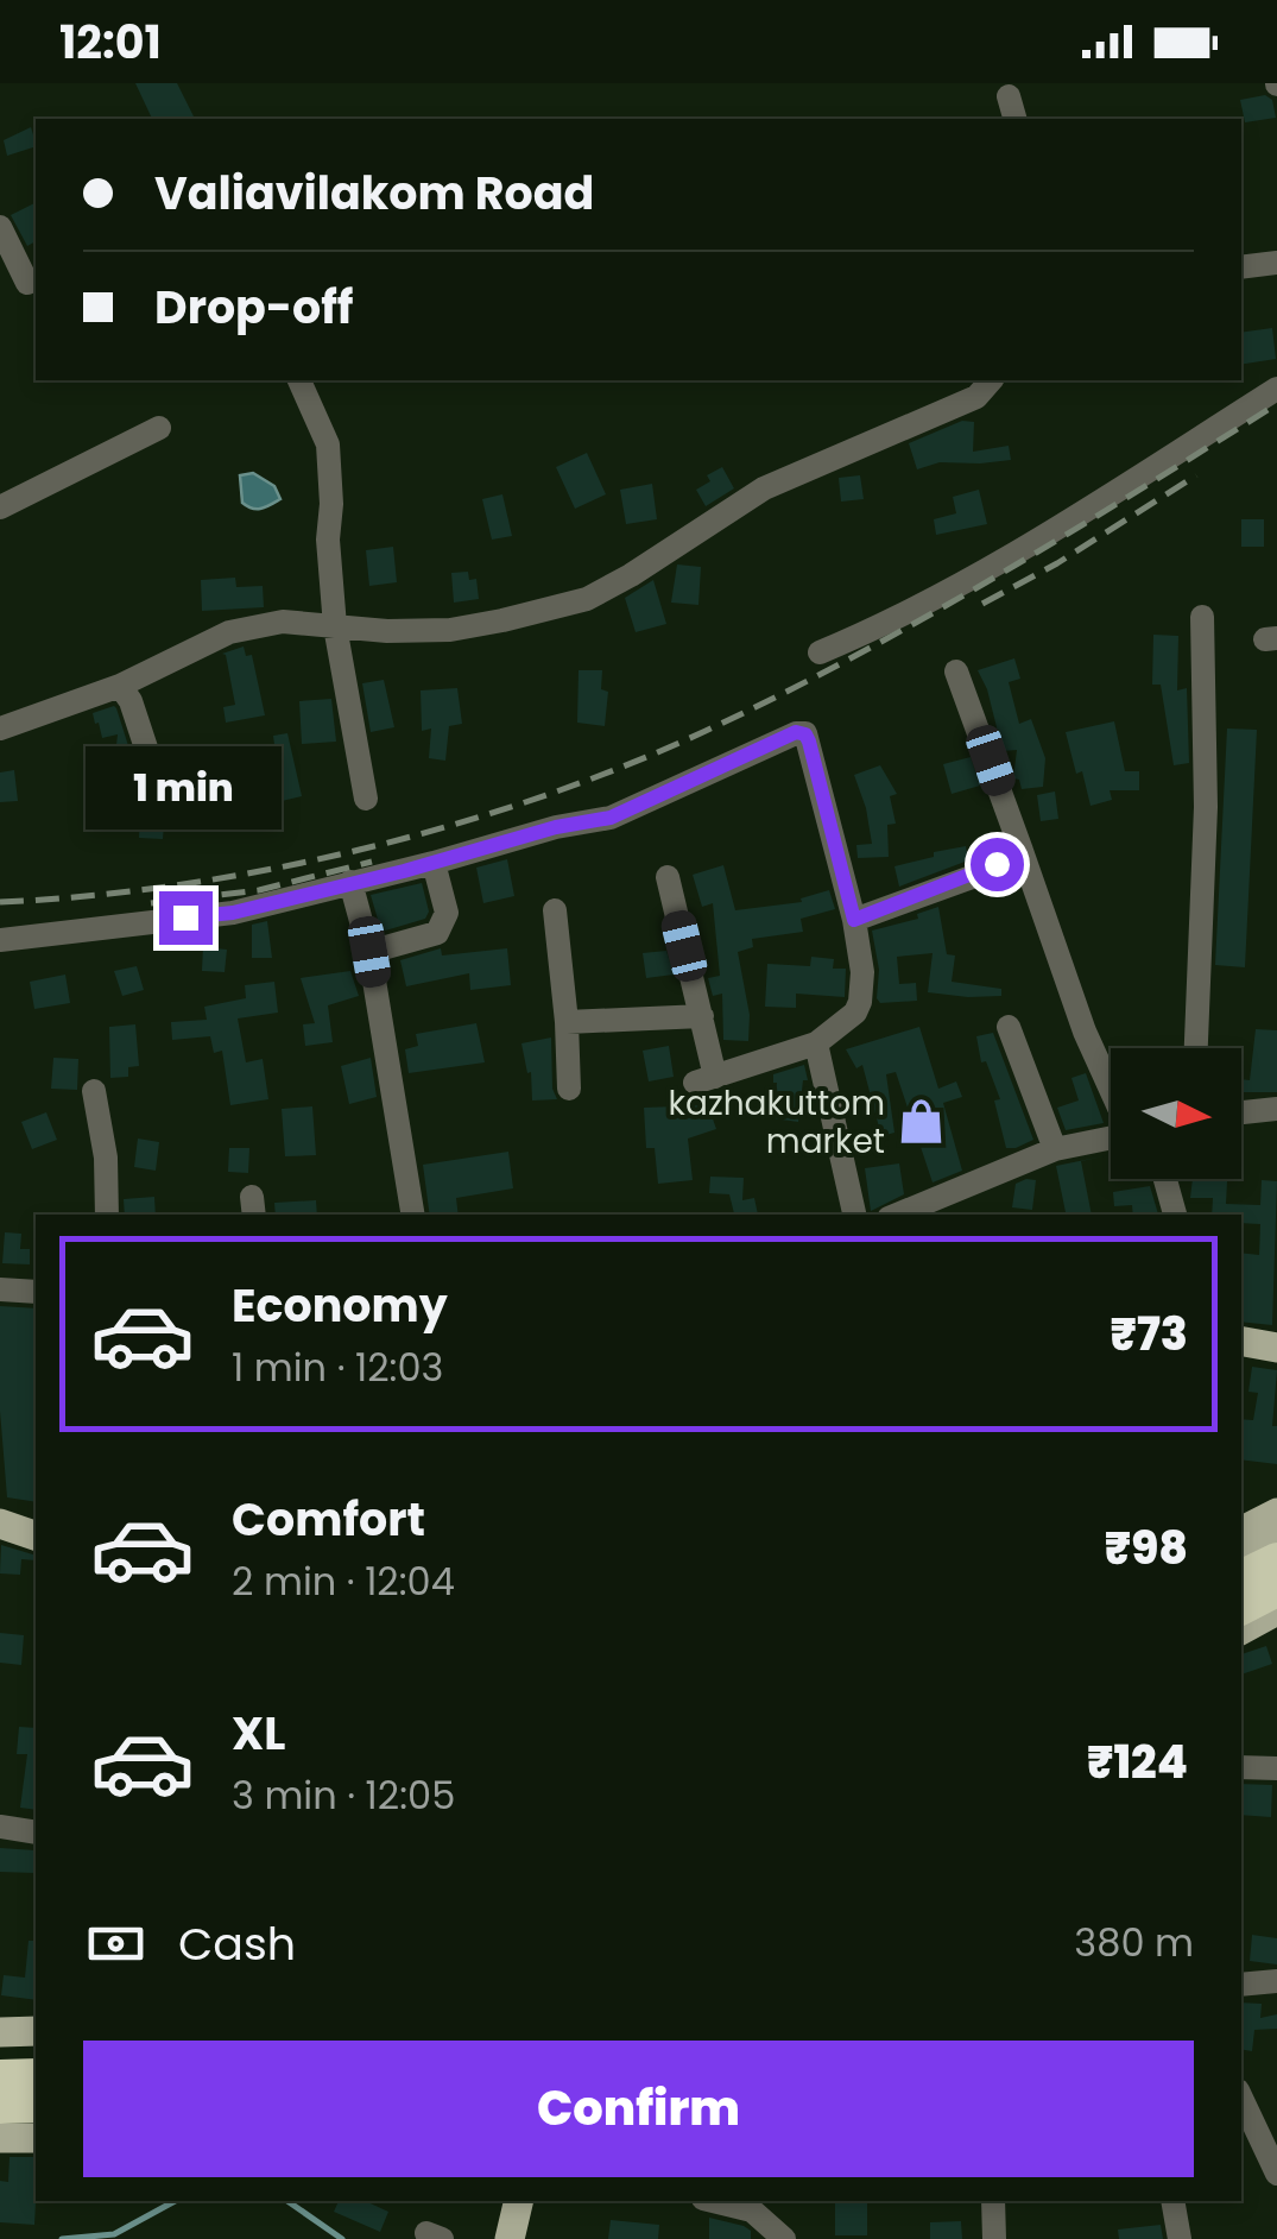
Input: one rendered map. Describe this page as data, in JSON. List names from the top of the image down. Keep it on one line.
{"places":{"shop":["kazhakuttom market"]},"north":"right","page":{"status":"12:01","banner":["Valiavilakom Road","Drop-off"],"bubble":"1 min","list":[{"name":"Economy","note":"1 min · 12:03","value":"₹73"},{"name":"Comfort","note":"2 min · 12:04","value":"₹98"},{"name":"XL","note":"3 min · 12:05","value":"₹124"}],"pay":["Cash","380 m"],"buttons":"Confirm"}}
